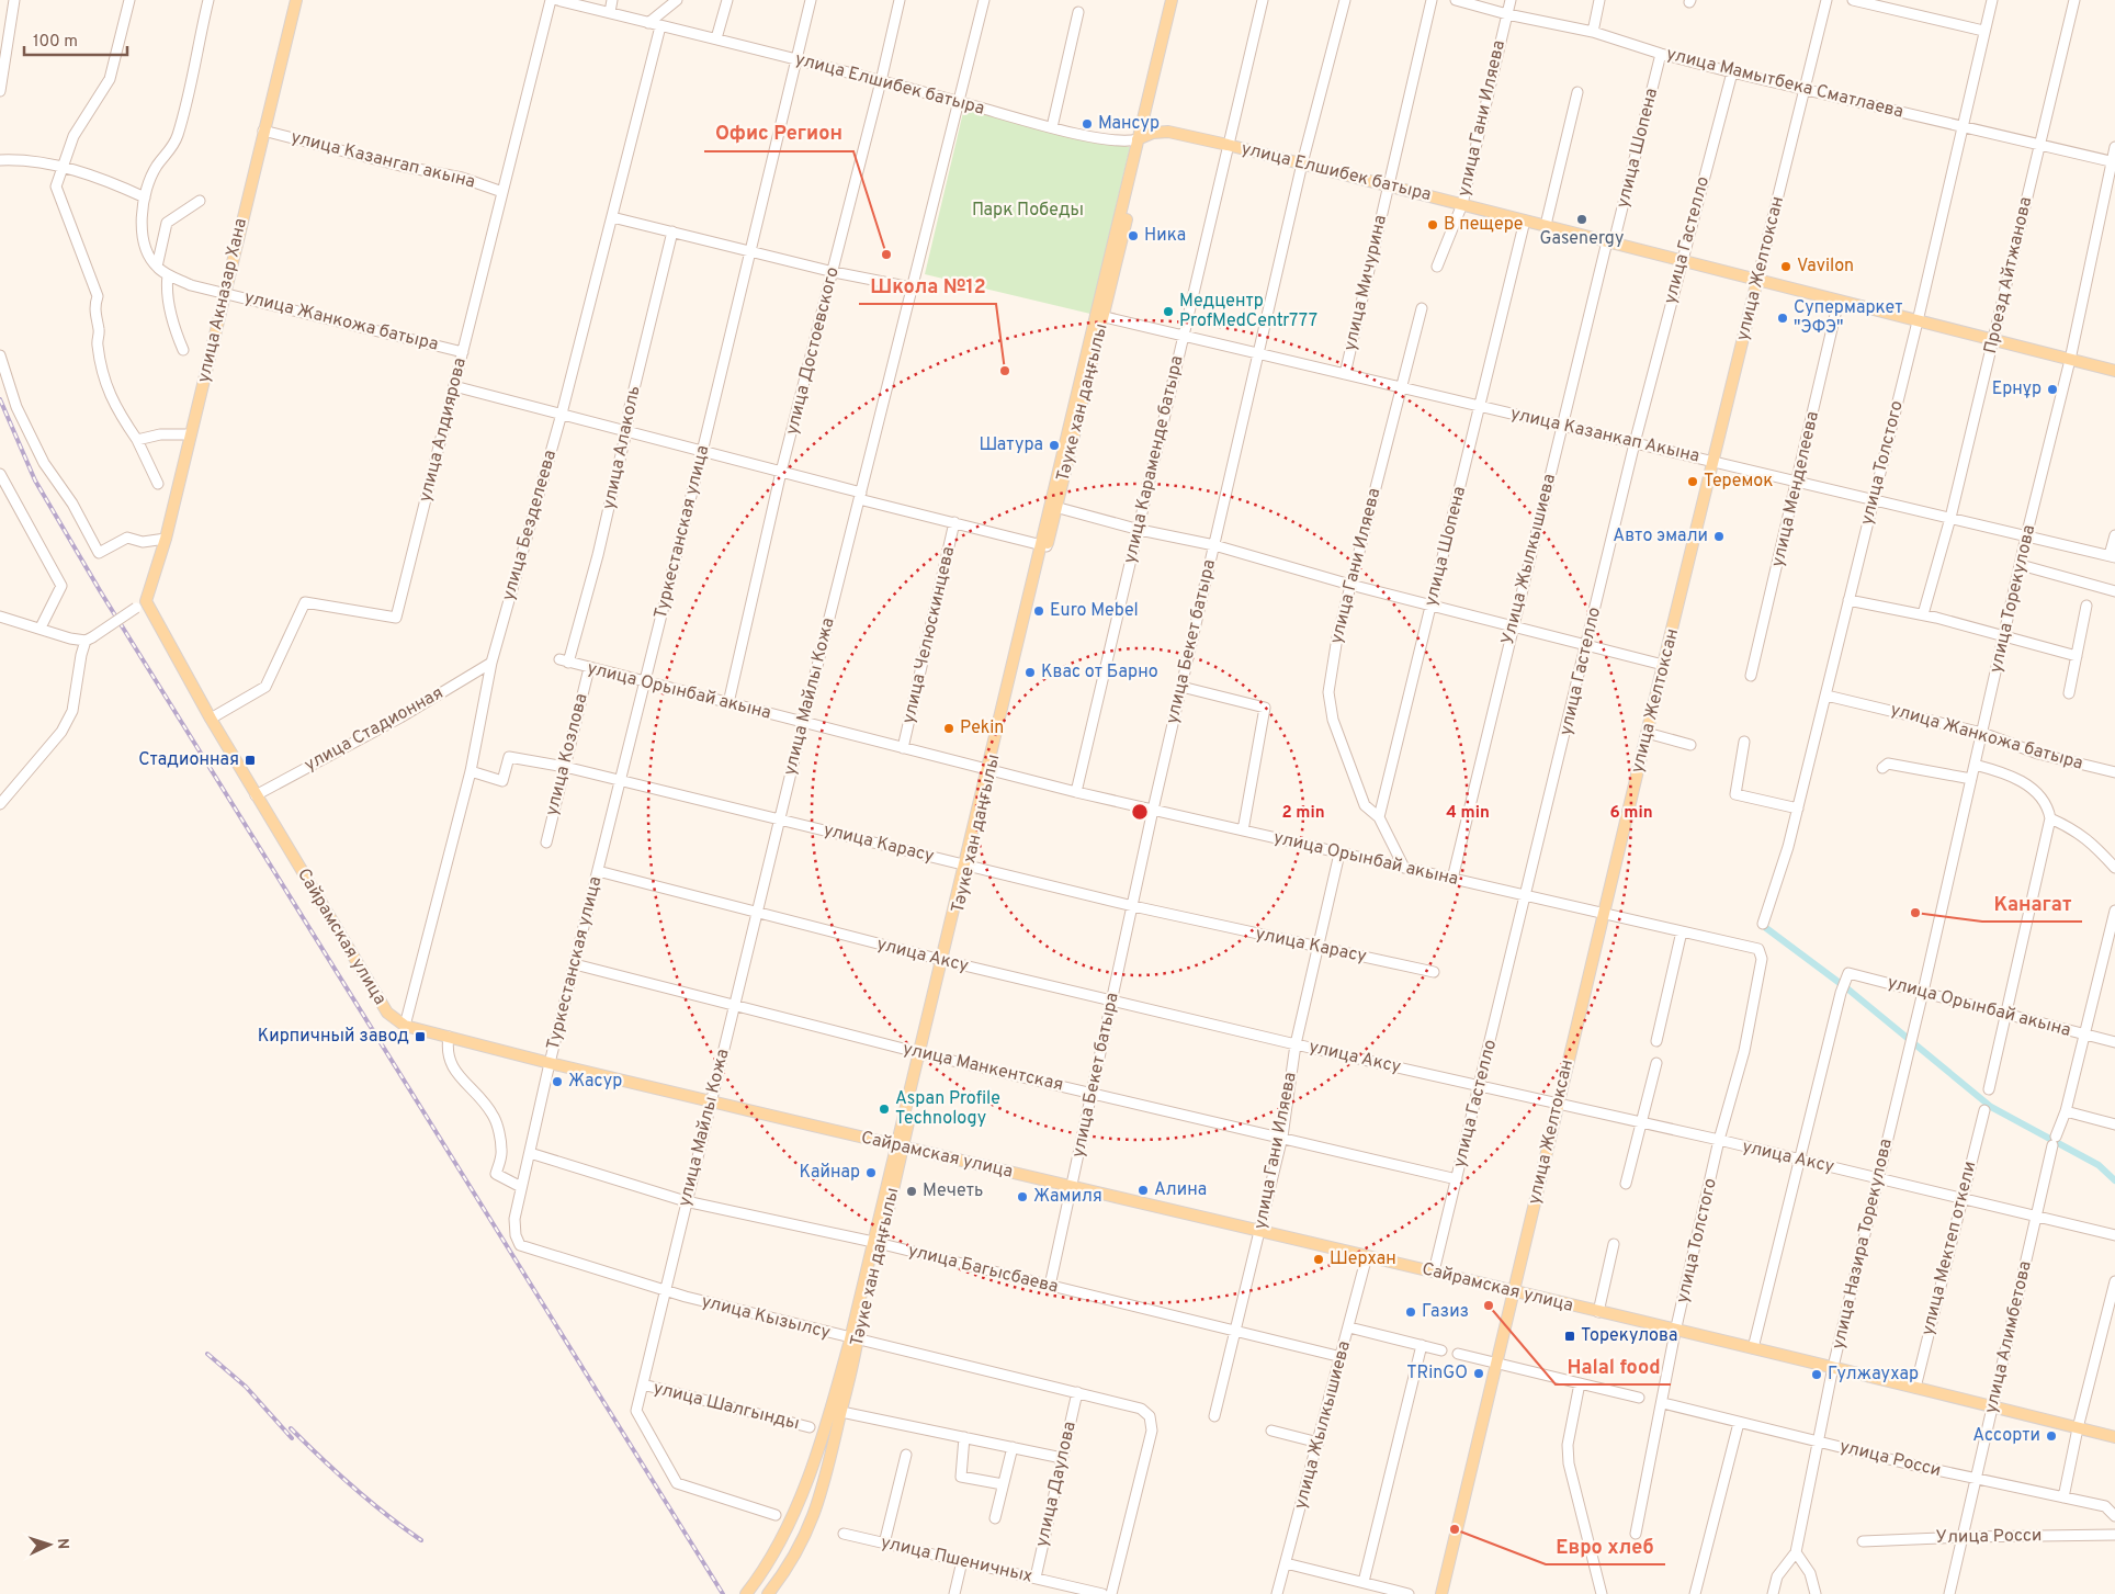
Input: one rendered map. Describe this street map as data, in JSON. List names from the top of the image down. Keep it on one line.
{"streets":{"main road":["улица Елшибек батыра","улица Желтоксан","улица Акназар Хана","Тәуке хан даңғылы","Сайрамская улица"],"street":["улица Мамытбека Сматлаева","улица Гани Иляева","улица Шопена","улица Казангап акына","улица Гастелло","Проезд Айтжанова","улица Мичурина","улица Жанкожа батыра","улица Достоевского","улица Алдиярова","улица Казанкап Акына","улица Алаколь","улица Караменде батыра","улица Толстого","улица Менделеева","улица Безделеева","Туркестанская улица","Улица Жылкышиева","улица Торекулова","улица Челюскинцева","улица Бекет батыра","улица Орынбай акына","улица Майлы Кожа","улица Стадионная","улица Козлова","улица Карасу","улица Аксу","улица Манкентская","улица Назира Торекулова","улица Мектеп откели","улица Багысбаева","улица Кызылсу","улица Алимбетова","улица Шалгынды","улица Жылкышиева","улица Росси","улица Даулова","Улица Росси","улица Пшеничных"]},"crossings":[["улица Мамытбека Сматлаева","улица Гани Иляева"],["улица Мамытбека Сматлаева","улица Шопена"],["улица Мамытбека Сматлаева","улица Гастелло"],["улица Мамытбека Сматлаева","улица Желтоксан"],["улица Мамытбека Сматлаева","Проезд Айтжанова"],["улица Мамытбека Сматлаева","улица Толстого"],["улица Мамытбека Сматлаева","улица Торекулова"],["улица Елшибек батыра","улица Гани Иляева"],["улица Елшибек батыра","улица Шопена"],["улица Елшибек батыра","улица Гастелло"],["улица Елшибек батыра","улица Желтоксан"],["улица Елшибек батыра","Проезд Айтжанова"],["улица Елшибек батыра","улица Мичурина"],["улица Елшибек батыра","улица Достоевского"],["улица Елшибек батыра","Тәуке хан даңғылы"],["улица Елшибек батыра","улица Караменде батыра"],["улица Елшибек батыра","улица Толстого"],["улица Елшибек батыра","улица Менделеева"],["улица Елшибек батыра","улица Безделеева"],["улица Елшибек батыра","Туркестанская улица"],["улица Елшибек батыра","Улица Жылкышиева"],["улица Елшибек батыра","улица Торекулова"],["улица Елшибек батыра","улица Бекет батыра"],["улица Елшибек батыра","улица Майлы Кожа"],["улица Гани Иляева","улица Шопена"],["улица Гани Иляева","улица Казанкап Акына"],["улица Гани Иляева","улица Орынбай акына"],["улица Гани Иляева","улица Карасу"],["улица Гани Иляева","Сайрамская улица"],["улица Гани Иляева","улица Аксу"],["улица Гани Иляева","улица Манкентская"],["улица Гани Иляева","улица Багысбаева"],["улица Шопена","улица Казанкап Акына"],["улица Шопена","Улица Жылкышиева"],["улица Казангап акына","улица Акназар Хана"],["улица Казангап акына","улица Алдиярова"],["улица Гастелло","улица Казанкап Акына"],["улица Гастелло","улица Орынбай акына"],["улица Гастелло","Сайрамская улица"],["улица Гастелло","улица Аксу"],["улица Гастелло","улица Манкентская"],["улица Желтоксан","улица Казанкап Акына"],["улица Желтоксан","улица Орынбай акына"],["улица Желтоксан","Сайрамская улица"],["улица Желтоксан","улица Аксу"],["Проезд Айтжанова","улица Казанкап Акына"],["улица Мичурина","улица Казанкап Акына"],["улица Акназар Хана","улица Жанкожа батыра"],["улица Акназар Хана","Сайрамская улица"],["улица Жанкожа батыра","улица Алдиярова"],["улица Жанкожа батыра","улица Толстого"],["улица Жанкожа батыра","улица Торекулова"],["улица Достоевского","улица Орынбай акына"],["Тәуке хан даңғылы","улица Казанкап Акына"],["Тәуке хан даңғылы","улица Орынбай акына"],["Тәуке хан даңғылы","улица Карасу"],["Тәуке хан даңғылы","Сайрамская улица"],["Тәуке хан даңғылы","улица Аксу"],["Тәуке хан даңғылы","улица Манкентская"],["Тәуке хан даңғылы","улица Багысбаева"],["Тәуке хан даңғылы","улица Кызылсу"],["улица Алдиярова","Сайрамская улица"],["улица Казанкап Акына","улица Караменде батыра"],["улица Казанкап Акына","улица Толстого"],["улица Казанкап Акына","улица Менделеева"],["улица Казанкап Акына","Улица Жылкышиева"],["улица Казанкап Акына","улица Торекулова"],["улица Казанкап Акына","улица Бекет батыра"],["улица Алаколь","улица Орынбай акына"],["улица Караменде батыра","улица Орынбай акына"],["улица Толстого","улица Орынбай акына"],["улица Толстого","Сайрамская улица"],["улица Толстого","улица Аксу"],["улица Толстого","улица Росси"],["улица Безделеева","улица Стадионная"],["улица Безделеева","улица Карасу"],["улица Безделеева","Сайрамская улица"],["Туркестанская улица","улица Орынбай акына"],["Туркестанская улица","улица Карасу"],["Туркестанская улица","Сайрамская улица"],["Туркестанская улица","улица Аксу"],["Туркестанская улица","улица Манкентская"],["Туркестанская улица","улица Багысбаева"],["Туркестанская улица","улица Кызылсу"],["Улица Жылкышиева","улица Орынбай акына"],["улица Торекулова","улица Орынбай акына"],["улица Торекулова","улица Назира Торекулова"],["улица Челюскинцева","улица Орынбай акына"],["улица Бекет батыра","улица Орынбай акына"],["улица Бекет батыра","улица Карасу"],["улица Бекет батыра","Сайрамская улица"],["улица Бекет батыра","улица Аксу"],["улица Бекет батыра","улица Манкентская"],["улица Бекет батыра","улица Багысбаева"],["улица Орынбай акына","улица Майлы Кожа"],["улица Орынбай акына","улица Козлова"],["улица Орынбай акына","улица Аксу"],["улица Орынбай акына","улица Алимбетова"],["улица Майлы Кожа","улица Карасу"],["улица Майлы Кожа","Сайрамская улица"],["улица Майлы Кожа","улица Аксу"],["улица Майлы Кожа","улица Манкентская"],["улица Майлы Кожа","улица Багысбаева"],["улица Майлы Кожа","улица Кызылсу"],["улица Майлы Кожа","улица Шалгынды"],["улица Стадионная","Сайрамская улица"],["улица Козлова","улица Карасу"],["Сайрамская улица","улица Назира Торекулова"],["Сайрамская улица","улица Мектеп откели"],["Сайрамская улица","улица Алимбетова"],["Сайрамская улица","улица Жылкышиева"],["улица Аксу","улица Назира Торекулова"],["улица Аксу","улица Мектеп откели"],["улица Аксу","улица Алимбетова"],["улица Назира Торекулова","улица Росси"],["улица Багысбаева","улица Жылкышиева"],["улица Кызылсу","улица Даулова"],["улица Алимбетова","улица Росси"],["улица Алимбетова","Улица Росси"],["улица Даулова","улица Пшеничных"]],"parks":["Парк Победы"],"places":{"other":["Мансур","Gasenergy","В пещере","Ника","Офис Регион","Vavilon","Медцентр ProfMedCentr777","Супермаркет \"ЭФЭ\"","Школа №12","Ернұр","Шатура","Теремок","Авто эмали","Euro Mebel","Квас от Барно","Pekin","Канагат","Жасур","Aspan Profile Technology","Кайнар","Алина","Мечеть","Жамиля","Шерхан","Halal food","Газиз","TRinGO","Гулжаухар","Ассорти","Евро хлеб"],"transit":["Стадионная","Кирпичный завод","Торекулова"]},"scale_bar":"100 m","north":"right","rings":["2 min","4 min","6 min"]}
